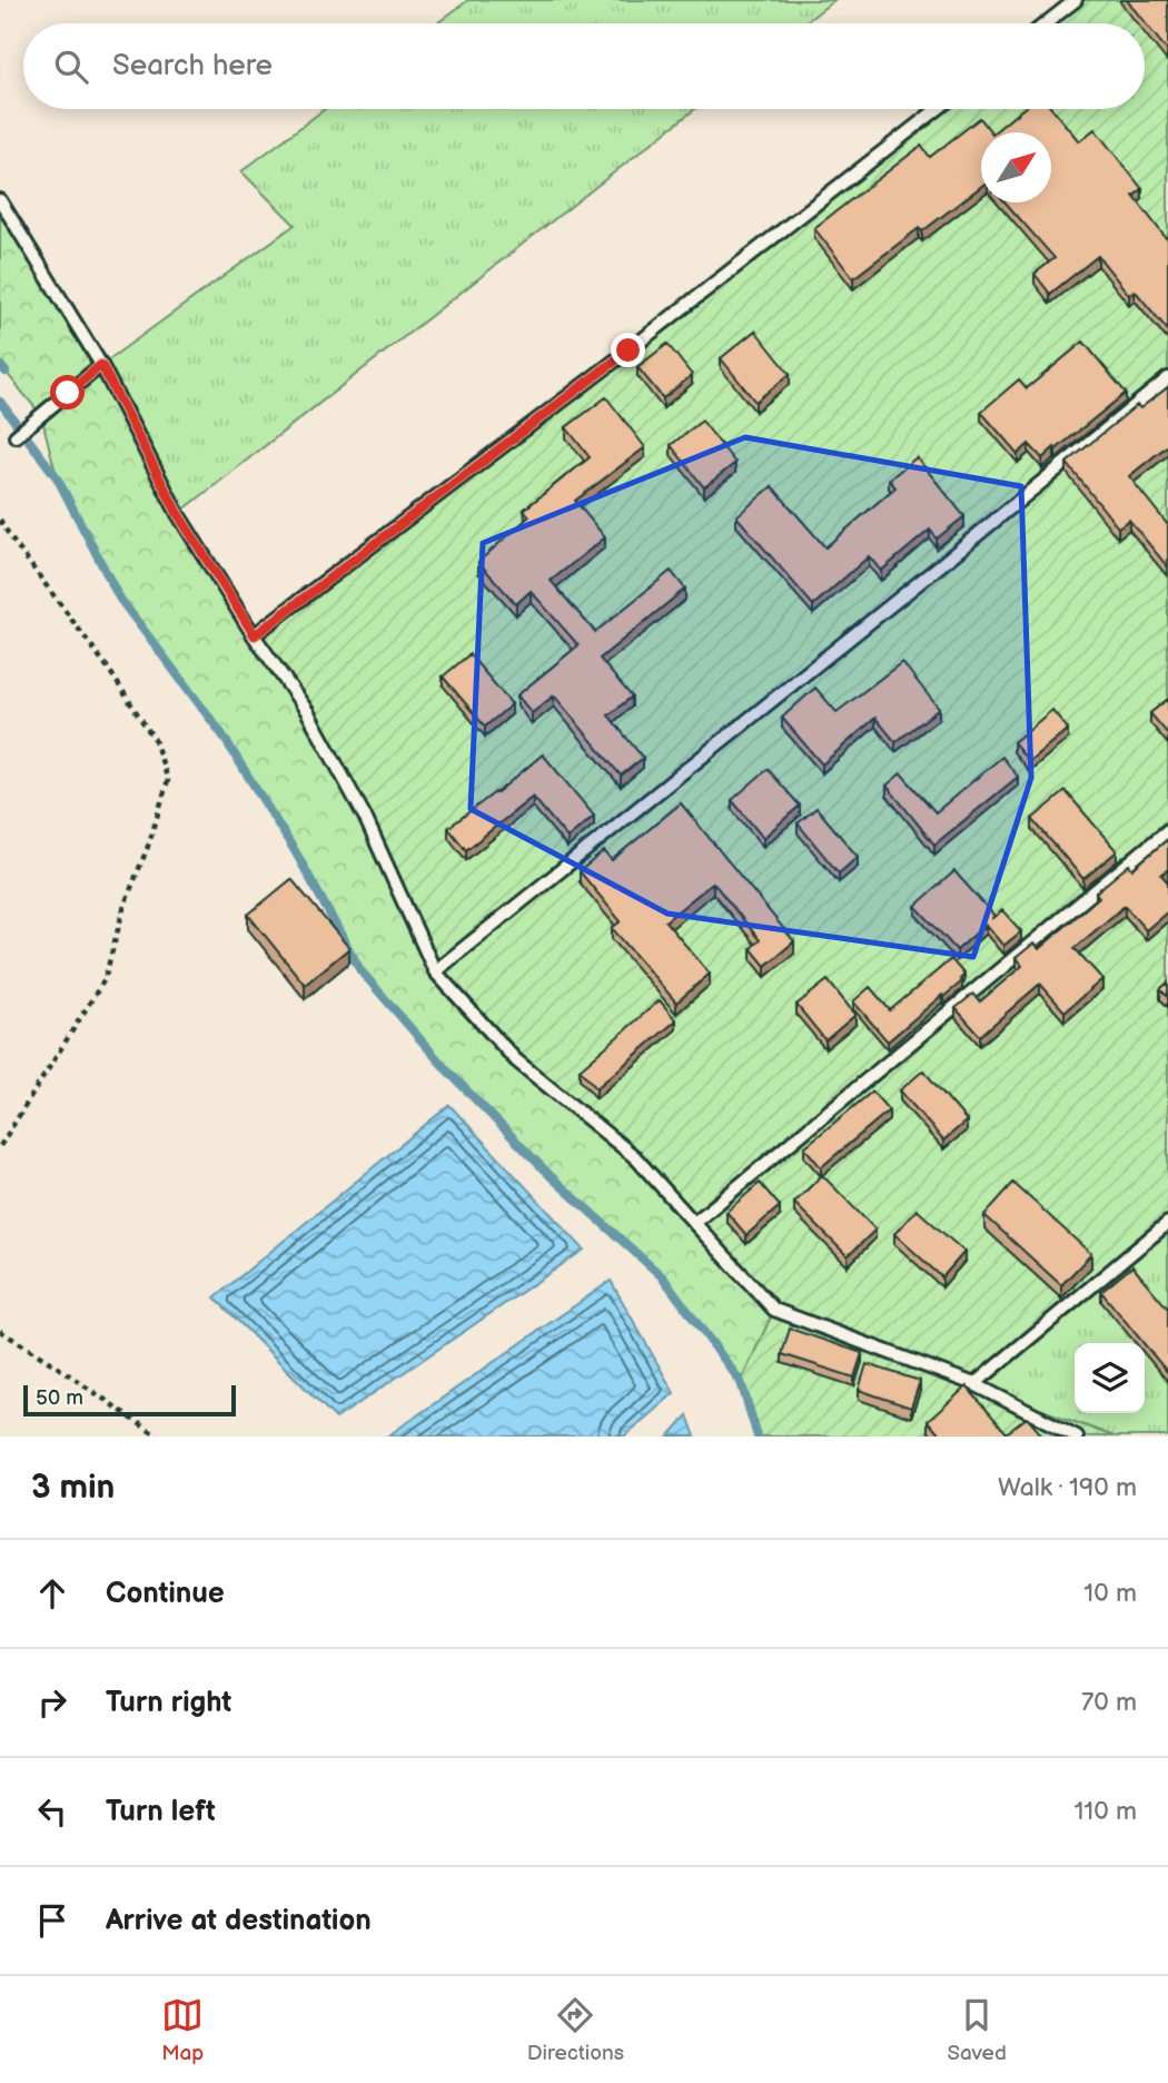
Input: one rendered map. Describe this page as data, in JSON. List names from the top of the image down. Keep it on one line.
{"scale_bar":"50 m","north":"top right","page":{"search":"Search here","scale":"50 m","heading":["3 min","Walk · 190 m"],"list":[["Continue","10 m"],["Turn right","70 m"],["Turn left","110 m"],"Arrive at destination"],"nav":["Map","Directions","Saved"]}}
